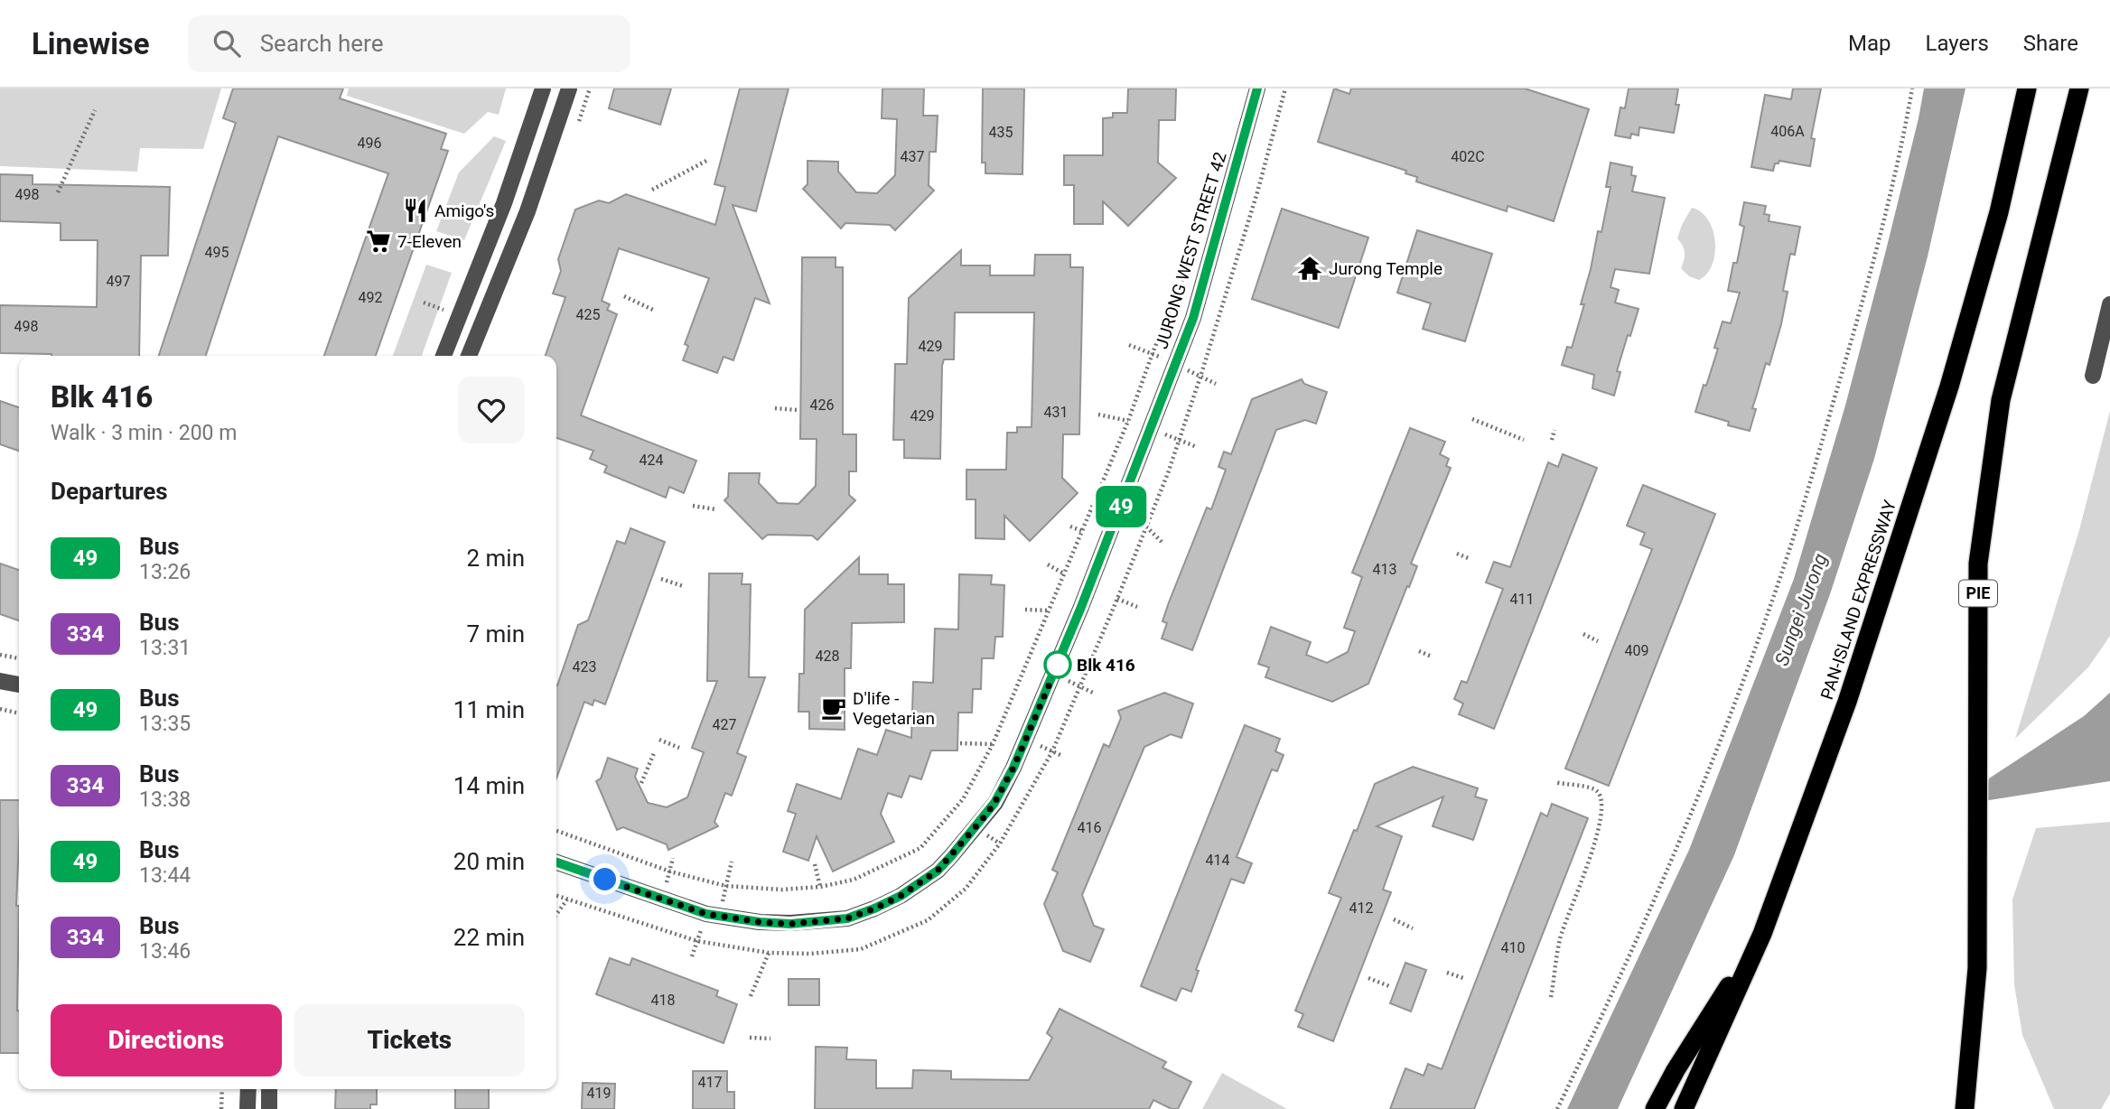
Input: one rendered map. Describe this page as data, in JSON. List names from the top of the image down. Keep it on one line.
{"streets":{"highway":["PIE","PAN-ISLAND EXPRESSWAY"],"street":["JURONG WEST STREET 42"]},"water":["Sungei Jurong"],"places":{"restaurant":["Amigo's"],"supermarket":["7-Eleven"],"temple":["Jurong Temple"],"other":["Blk 416"],"cafe":["D'life - Vegetarian"]},"lines":["bus line 49"],"house_numbers":["406A","435","496","437","402C","498","495","497","492","425","498","429","426","431","429","424","413","411","409","428","423","427","416","414","412","410","418","417","419"],"page":{"header":"Linewise","search":"Search here","nav":["Map","Layers","Share"],"on_map":"49","heading":[["Blk 416","Walk · 3 min · 200 m"],"Departures"],"list":[{"mark":"49","name":"Bus","note":"13:26","value":"2 min"},{"mark":"334","name":"Bus","note":"13:31","value":"7 min"},{"mark":"49","name":"Bus","note":"13:35","value":"11 min"},{"mark":"334","name":"Bus","note":"13:38","value":"14 min"},{"mark":"49","name":"Bus","note":"13:44","value":"20 min"},{"mark":"334","name":"Bus","note":"13:46","value":"22 min"}],"buttons":["Directions","Tickets"]}}
